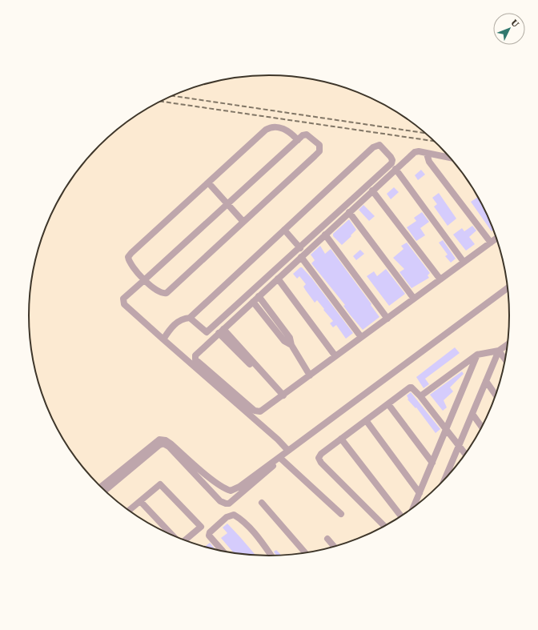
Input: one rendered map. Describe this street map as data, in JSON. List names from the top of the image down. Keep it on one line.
{"north":"top right"}
